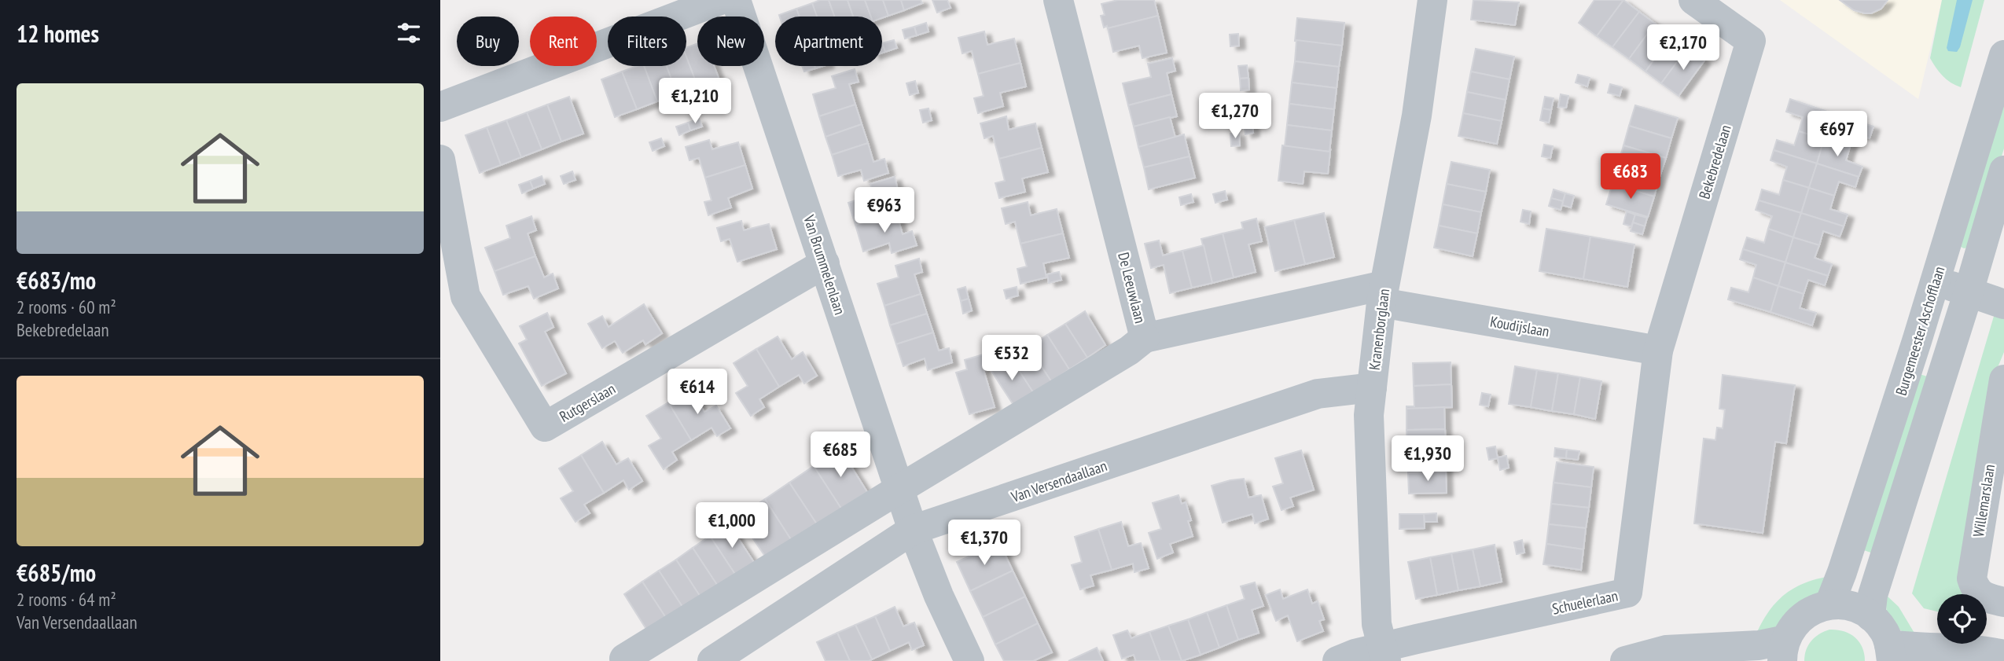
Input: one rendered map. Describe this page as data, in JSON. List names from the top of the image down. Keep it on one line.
{"streets":{"street":["Bekebredelaan","Van Brummelenlaan","De Leeuwlaan","Koudijslaan","Kranenborglaan","Burgemeester Aschofflaan","Rutgerslaan","Van Versendaallaan","Willemarslaan","Schuelerlaan"]},"crossings":[["Bekebredelaan","Koudijslaan"],["Bekebredelaan","Schuelerlaan"],["Van Brummelenlaan","Rutgerslaan"],["Van Brummelenlaan","Van Versendaallaan"],["De Leeuwlaan","Koudijslaan"],["De Leeuwlaan","Kranenborglaan"],["Koudijslaan","Kranenborglaan"],["Koudijslaan","Schuelerlaan"],["Kranenborglaan","Van Versendaallaan"],["Kranenborglaan","Schuelerlaan"]],"page":{"heading":"12 homes","chip":["Buy","Rent","Filters","New","Apartment"],"price":["€2,170","€1,210","€1,270","€697","€683","€963","€532","€614","€685","€1,930","€1,000","€1,370"],"list":[{"name":"€683/mo","note":"2 rooms · 60 m² · Bekebredelaan"},{"name":"€685/mo","note":"2 rooms · 64 m² · Van Versendaallaan"}]}}
